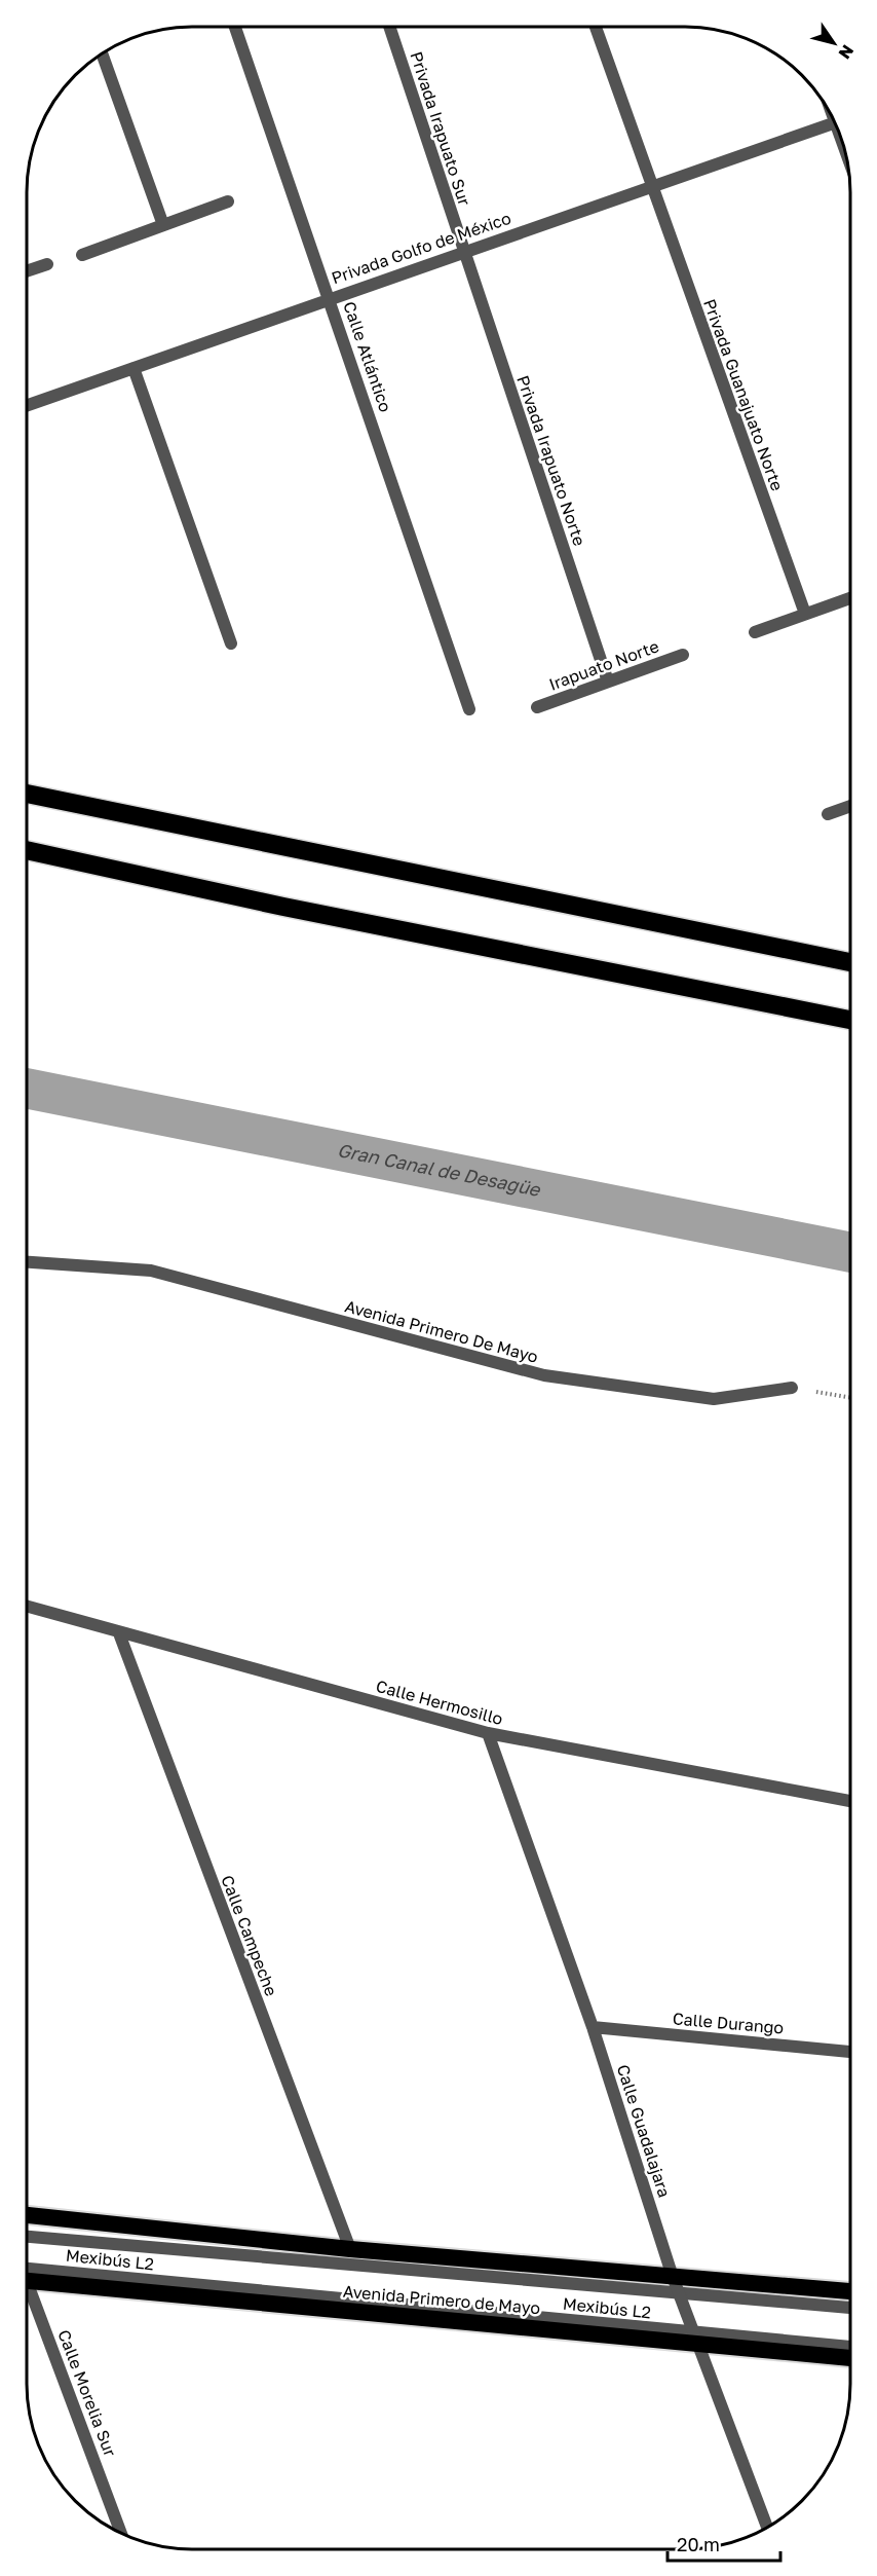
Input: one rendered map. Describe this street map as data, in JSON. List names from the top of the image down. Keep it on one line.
{"streets":{"highway":["Avenida Primero de Mayo"],"street":["Privada Irapuato Sur","Privada Golfo de México","Calle Atlántico","Privada Guanajuato Norte","Privada Irapuato Norte","Irapuato Norte","Avenida Primero De Mayo","Calle Hermosillo","Calle Campeche","Calle Durango","Calle Guadalajara","Mexibús L2","Calle Morelia Sur"]},"crossings":[["Privada Irapuato Sur","Privada Golfo de México"],["Privada Irapuato Sur","Privada Irapuato Norte"],["Privada Golfo de México","Calle Atlántico"],["Privada Golfo de México","Privada Guanajuato Norte"],["Privada Golfo de México","Privada Irapuato Norte"],["Privada Irapuato Norte","Irapuato Norte"],["Calle Hermosillo","Calle Campeche"],["Calle Hermosillo","Calle Guadalajara"],["Calle Durango","Calle Guadalajara"],["Calle Guadalajara","Mexibús L2"],["Calle Guadalajara","Avenida Primero de Mayo"]],"water":["Gran Canal de Desagüe"],"scale_bar":"20 m","north":"bottom right"}
